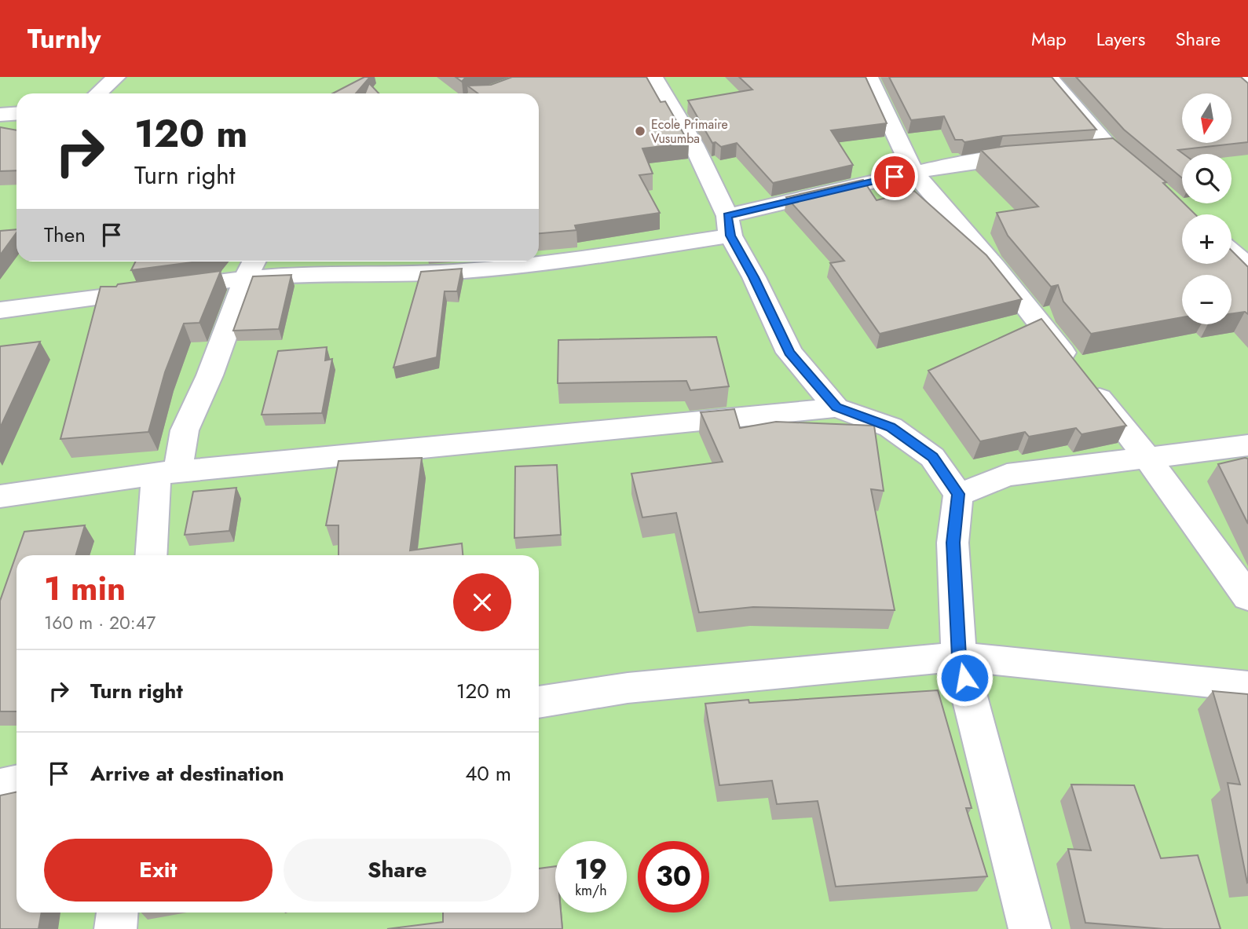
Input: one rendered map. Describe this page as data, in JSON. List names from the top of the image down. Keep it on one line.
{"places":["Ecole Primaire Vusumba"],"north":"bottom","page":{"header":"Turnly","nav":["Map","Layers","Share"],"map_buttons":["+","−"],"turn":["120 m","Turn right"],"then":"Then","heading":["1 min","160 m · 20:47"],"list":[{"name":"Turn right","value":"120 m"},{"name":"Arrive at destination","value":"40 m"}],"buttons":["Exit","Share"],"speed":"19 km/h","limit":"30"}}
